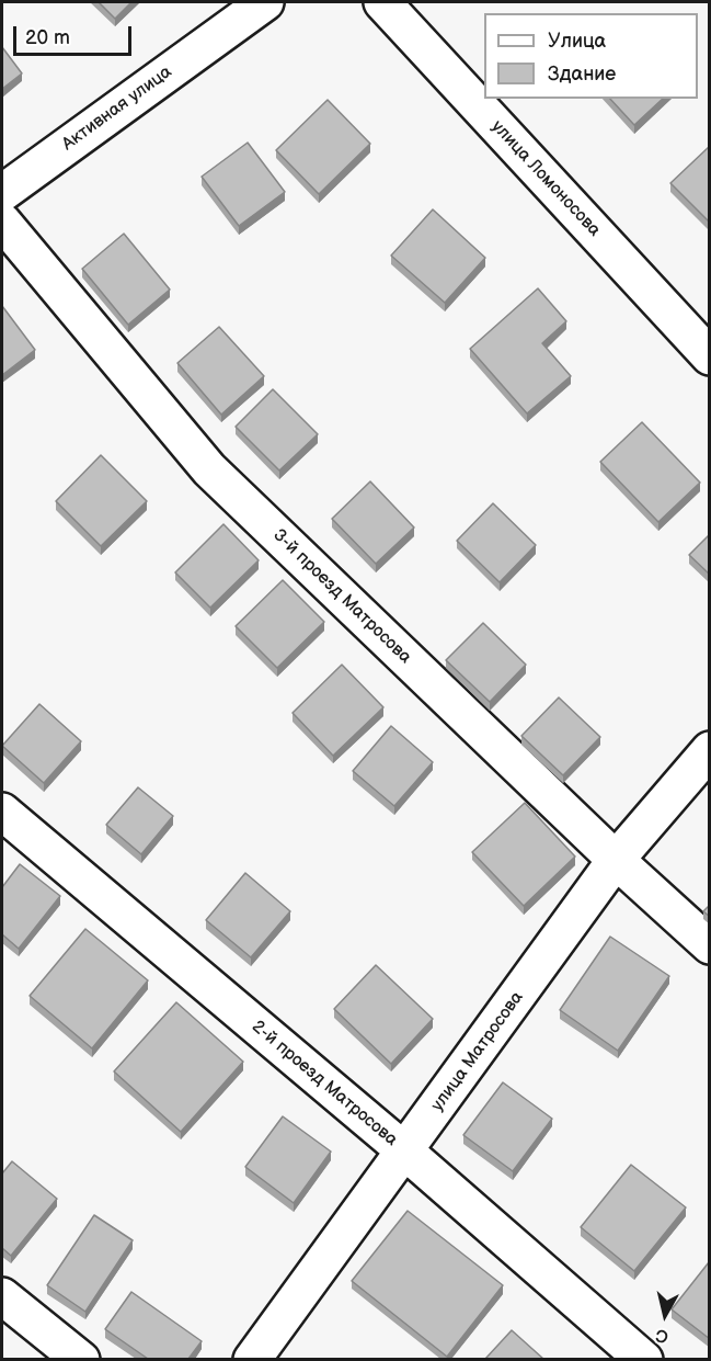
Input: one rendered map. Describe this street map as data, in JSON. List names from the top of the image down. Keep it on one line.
{"streets":{"street":["Активная улица","улица Ломоносова","3-й проезд Матросова","улица Матросова","2-й проезд Матросова"]},"crossings":[["3-й проезд Матросова","улица Матросова"],["улица Матросова","2-й проезд Матросова"]],"legend":["Улица","Здание"],"scale_bar":"20 m","north":"bottom"}
